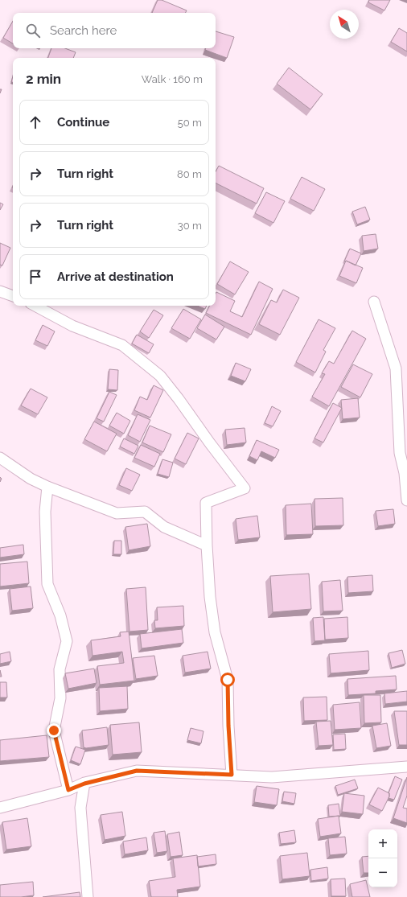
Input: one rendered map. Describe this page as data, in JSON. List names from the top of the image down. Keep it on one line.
{"north":"top left","page":{"search":"Search here","heading":["2 min","Walk · 160 m"],"list":[["Continue","50 m"],["Turn right","80 m"],["Turn right","30 m"],"Arrive at destination"],"map_buttons":["+","−"]}}
